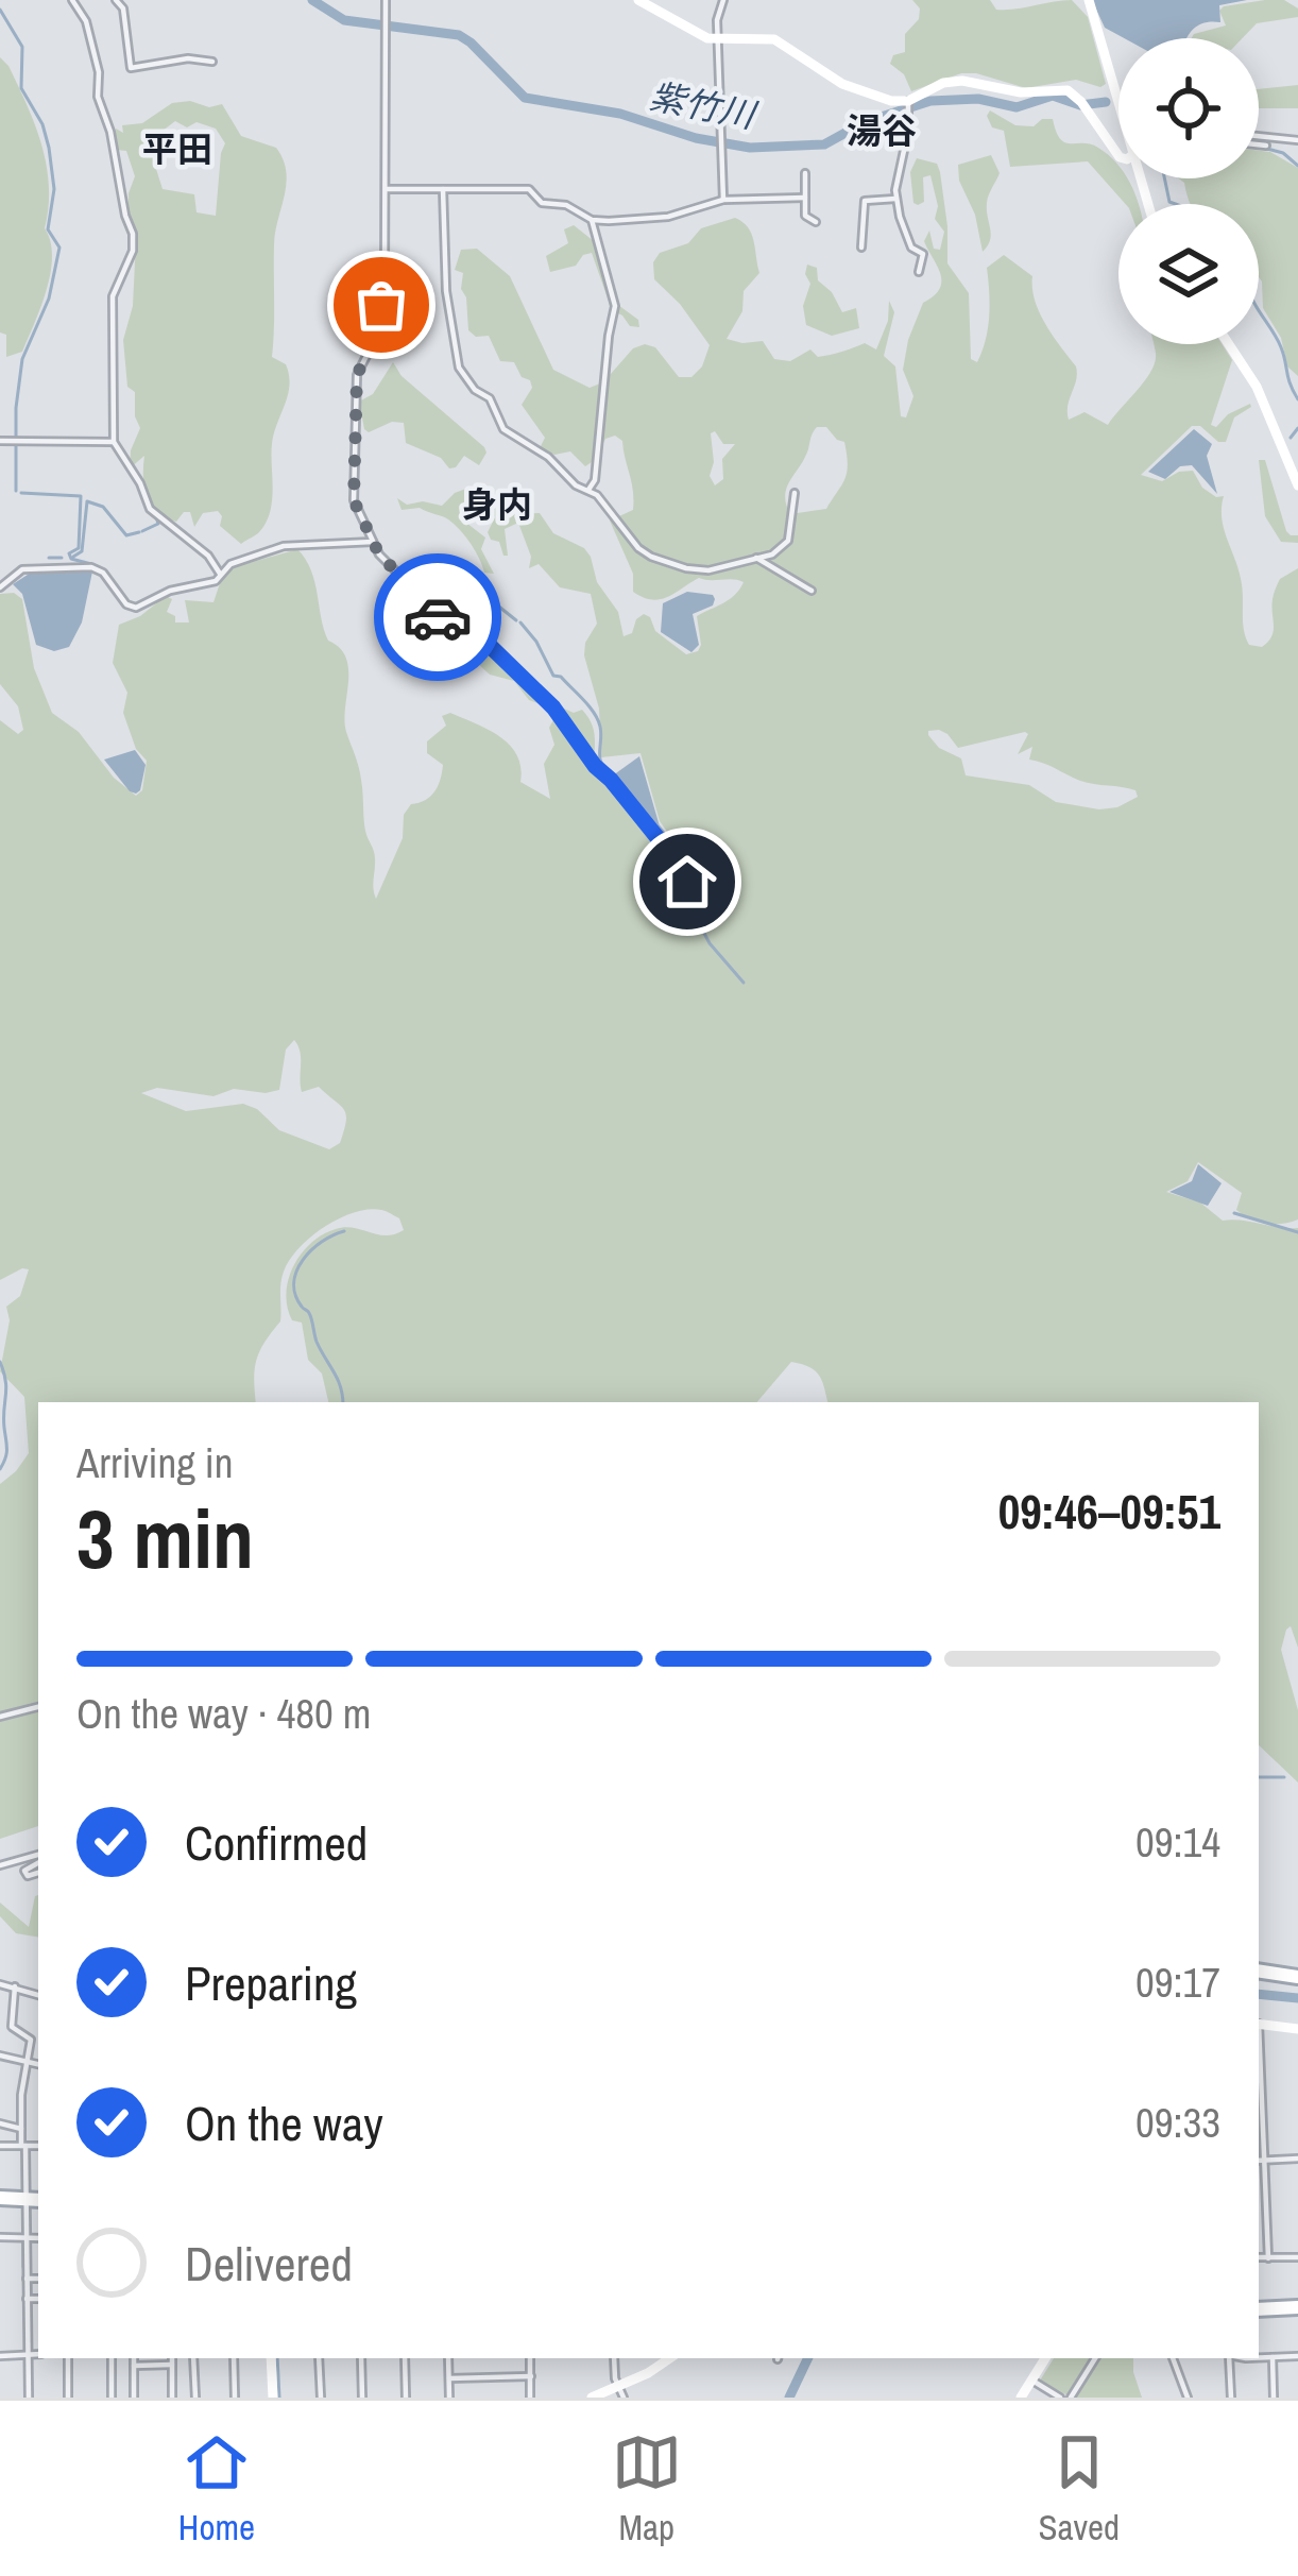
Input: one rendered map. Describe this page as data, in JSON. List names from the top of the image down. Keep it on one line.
{"districts":["湯谷","平田","身内"],"water":["紫竹川"],"page":{"heading":["3 min","Arriving in","09:46–09:51"],"bar":"On the way · 480 m","list":[["Confirmed","09:14"],["Preparing","09:17"],["On the way","09:33"],"Delivered"],"tabs":["Home","Map","Saved"]}}
